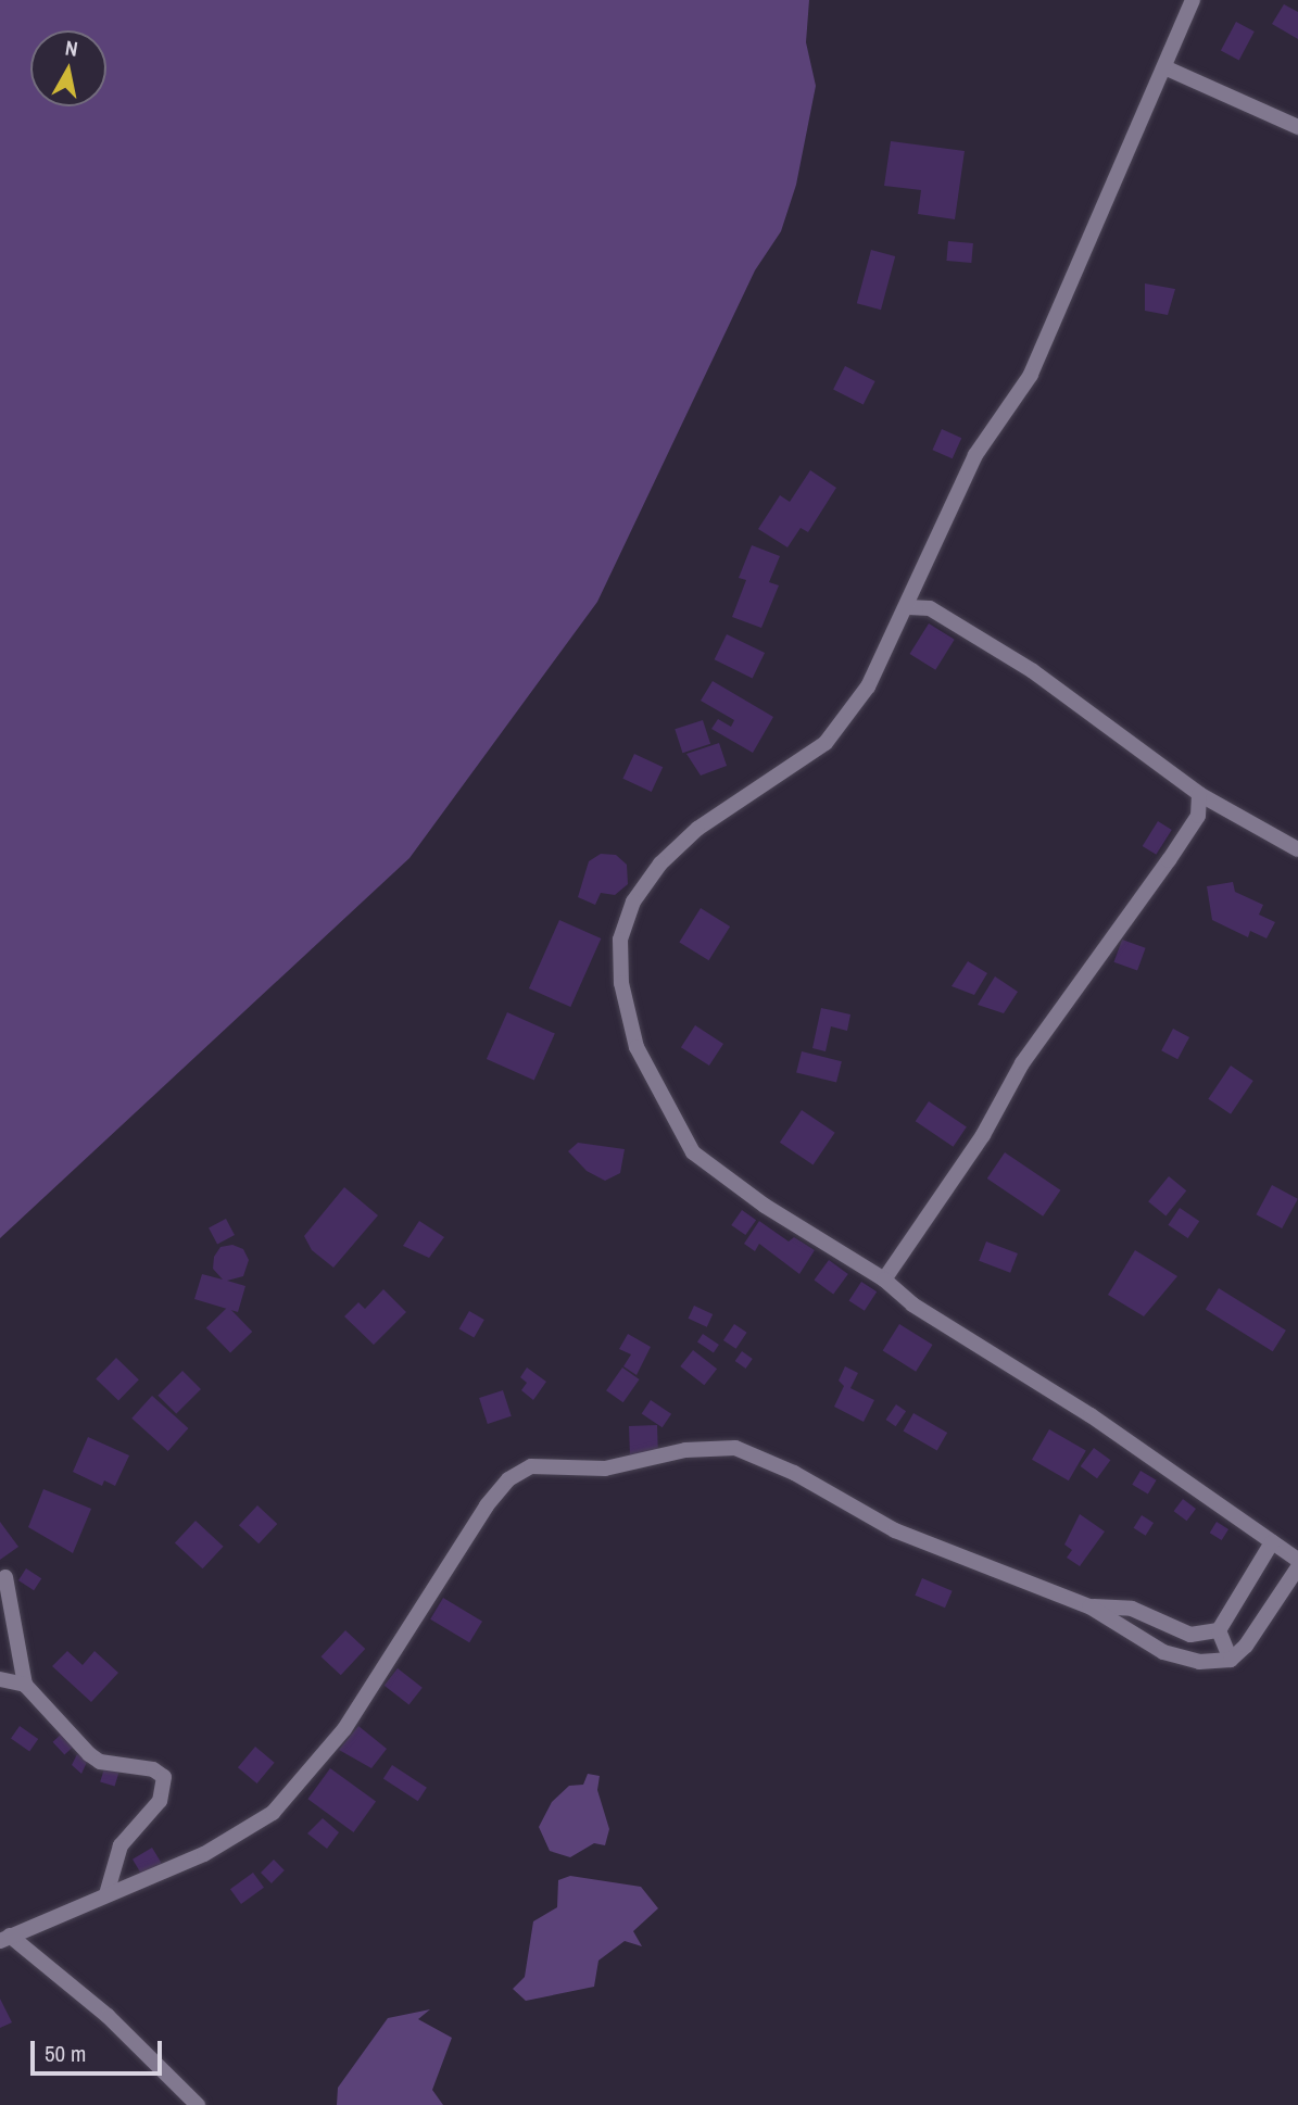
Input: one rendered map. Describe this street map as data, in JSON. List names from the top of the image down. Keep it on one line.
{"scale_bar":"50 m","north":"top"}
